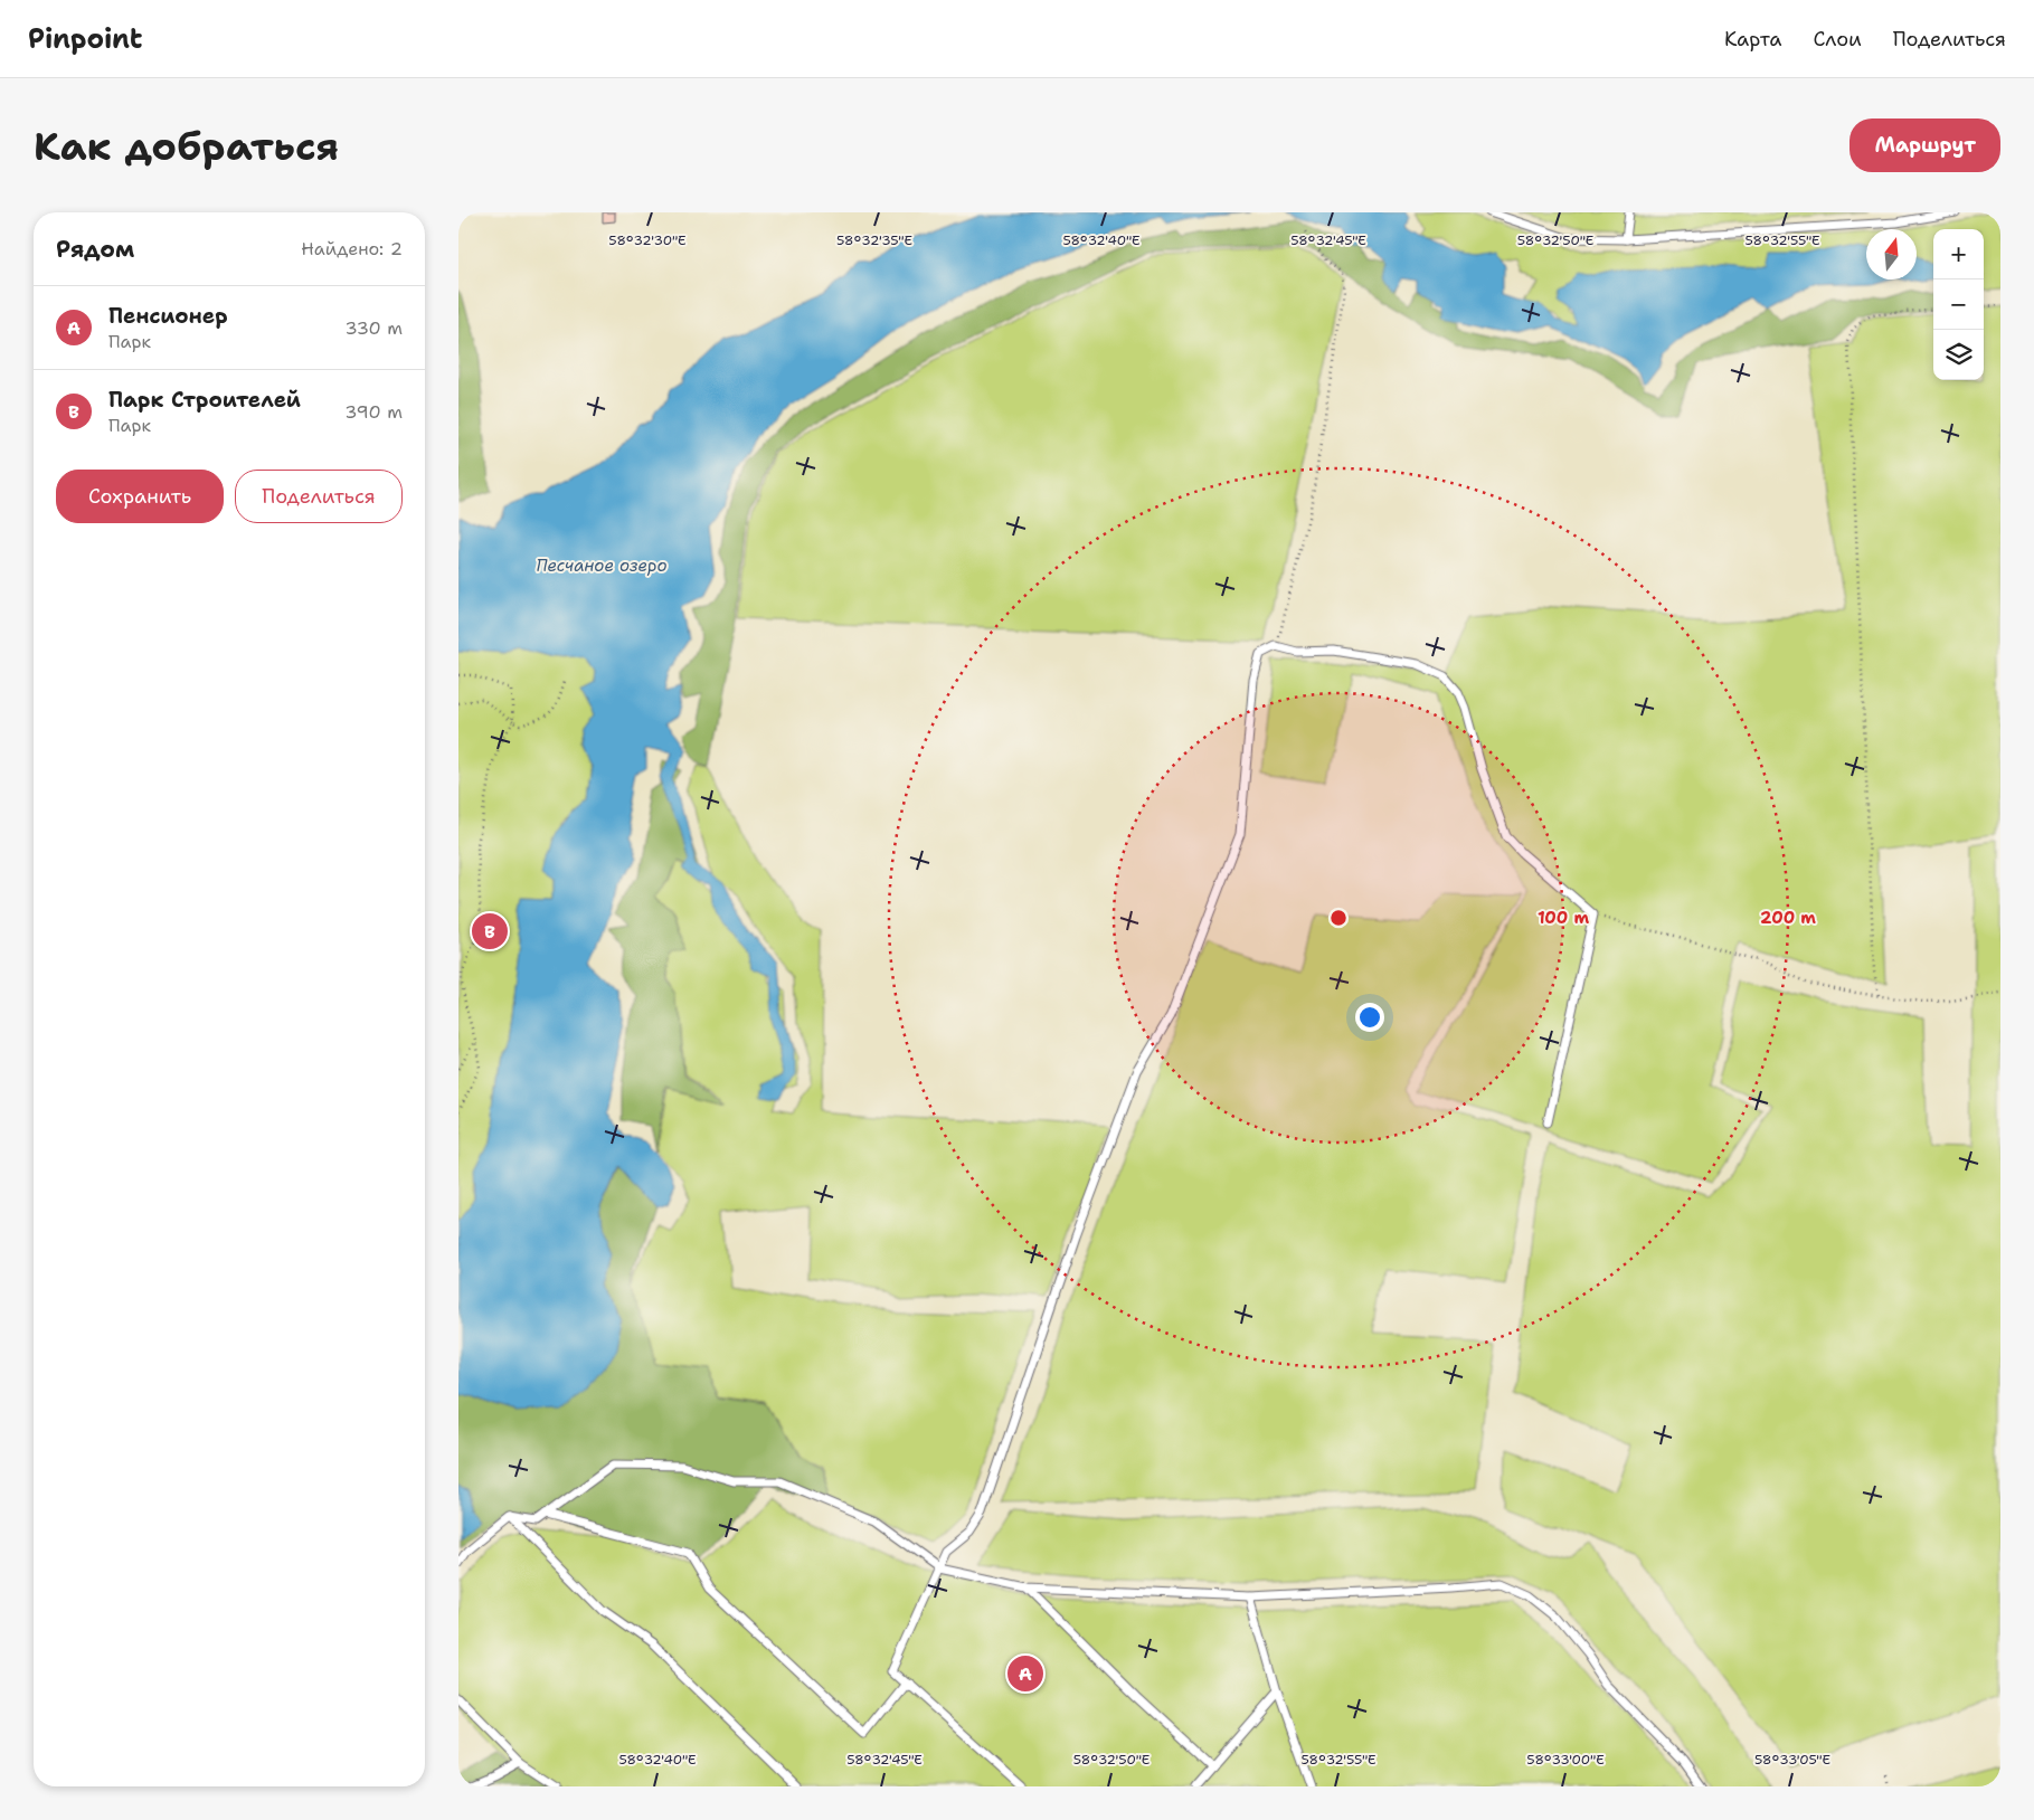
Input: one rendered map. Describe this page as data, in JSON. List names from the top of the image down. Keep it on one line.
{"water":["Песчаное озеро"],"north":"top","page":{"header":"Pinpoint","nav":["Карта","Слои","Поделиться"],"buttons":["Маршрут",["Сохранить","Поделиться"]],"title":"Как добраться","heading":["Рядом","Найдено: 2"],"map_buttons":["+","−"],"list":[{"mark":"A","name":"Пенсионер","note":"Парк","value":"330 m"},{"mark":"B","name":"Парк Строителей","note":"Парк","value":"390 m"}],"pins":["B","A"]},"coordinates":["58°32'30\"E","58°32'35\"E","58°32'40\"E","58°32'45\"E","58°32'50\"E","58°32'55\"E","58°33'00\"E","58°33'05\"E"],"rings":["100 m","200 m"]}
